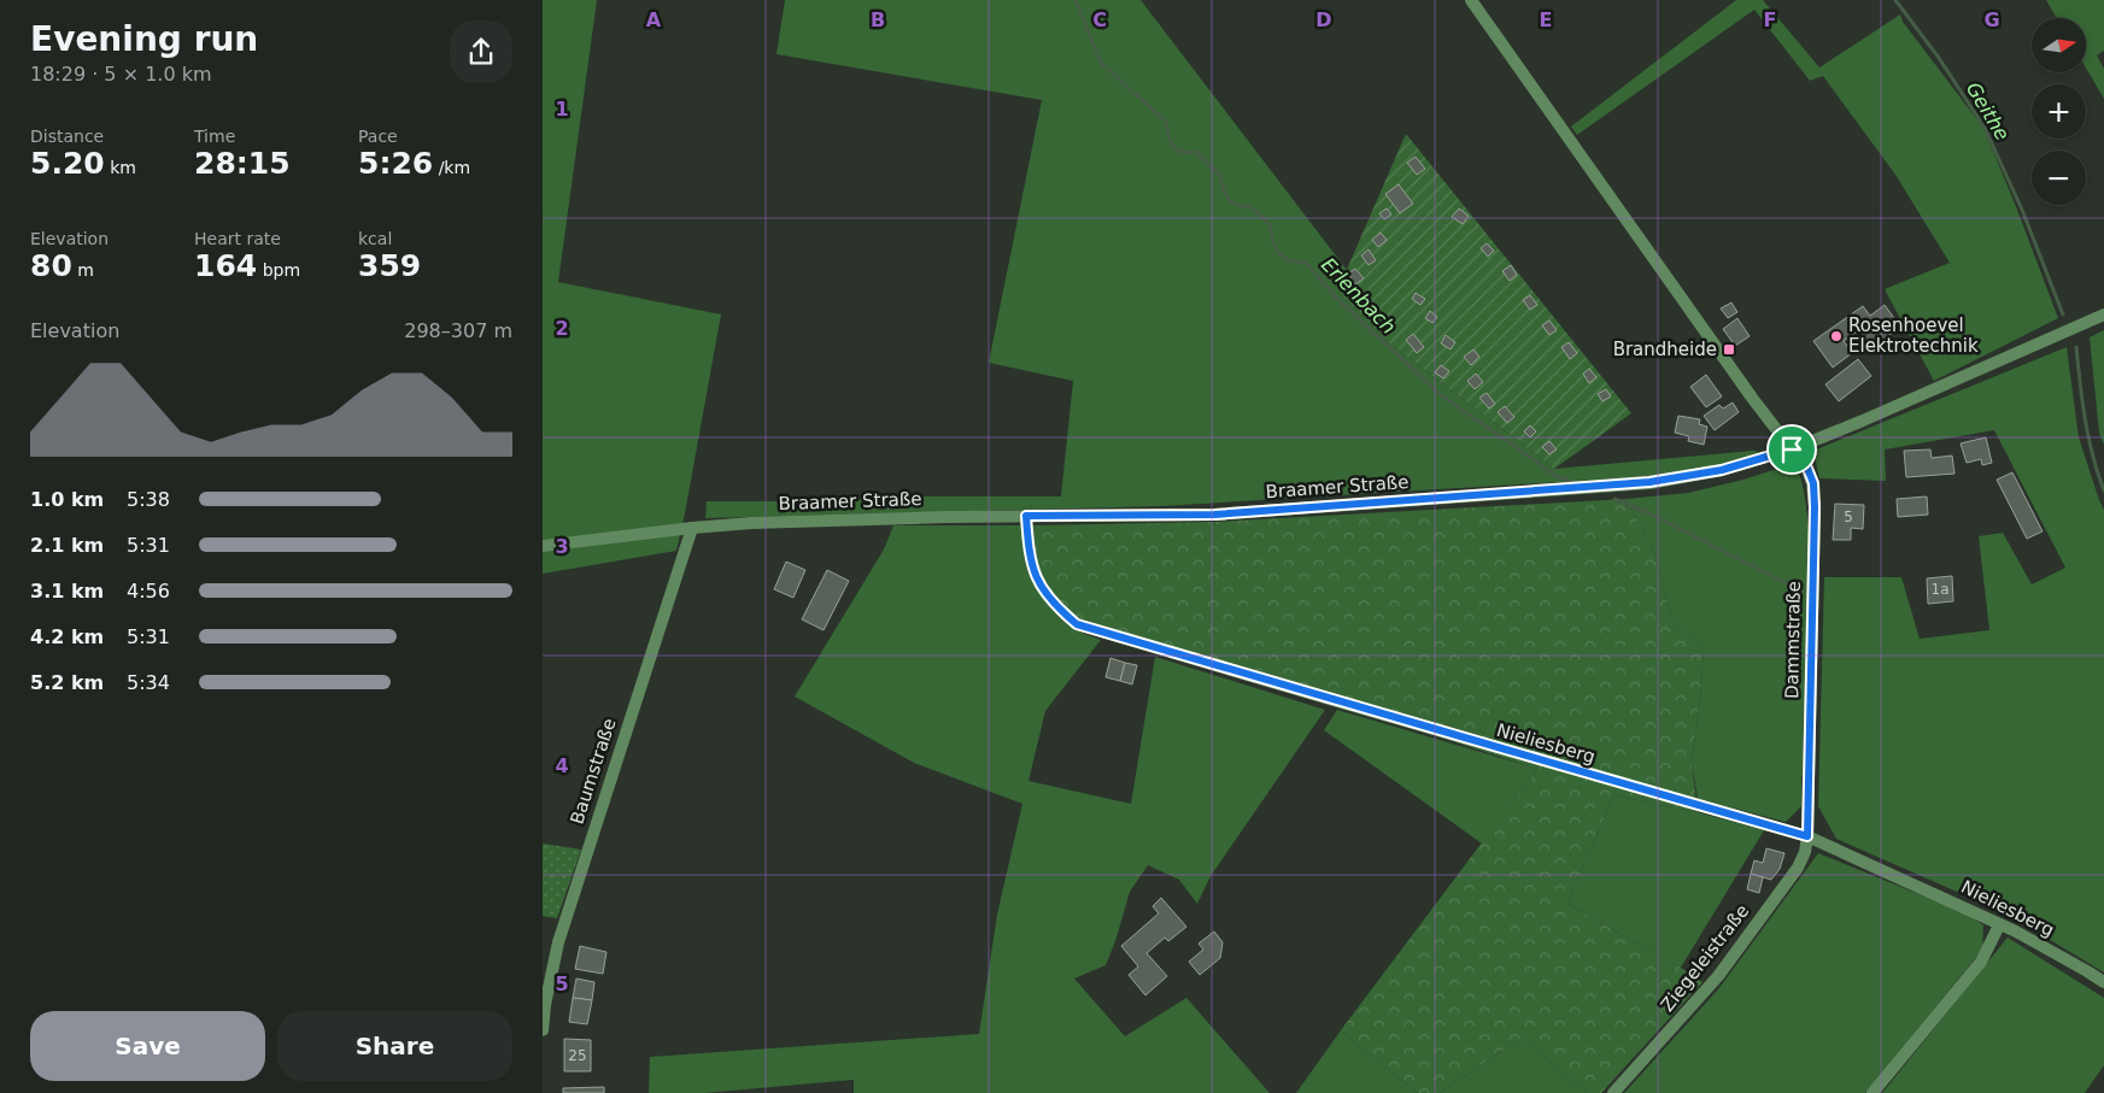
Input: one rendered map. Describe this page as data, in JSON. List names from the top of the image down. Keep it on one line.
{"streets":{"street":["Braamer Straße","Dammstraße","Nieliesberg","Baumstraße","Ziegeleistraße"]},"crossings":[["Braamer Straße","Dammstraße"],["Braamer Straße","Nieliesberg"],["Braamer Straße","Baumstraße"],["Dammstraße","Nieliesberg"],["Dammstraße","Ziegeleistraße"],["Nieliesberg","Ziegeleistraße"]],"water":["Geithe","Erlenbach"],"places":{"other":["Rosenhoevel Elektrotechnik"],"transit":["Brandheide"]},"house_numbers":["5","1a","25"],"north":"right","page":{"heading":["Evening run","18:29 · 5 × 1.0 km"],"map_buttons":["+","−"],"stats":[["Distance","5.20 km"],["Time","28:15"],["Pace","5:26 /km"],["Elevation","80 m"],["Heart rate","164 bpm"],["kcal","359"]],"chart":["Elevation","298–307 m"],"list":[{"name":"1.0 km","note":"5:38"},{"name":"2.1 km","note":"5:31"},{"name":"3.1 km","note":"4:56"},{"name":"4.2 km","note":"5:31"},{"name":"5.2 km","note":"5:34"}],"buttons":["Save","Share"]},"grid":{"columns":["A","B","C","D","E","F","G"],"rows":["1","2","3","4","5"]}}
